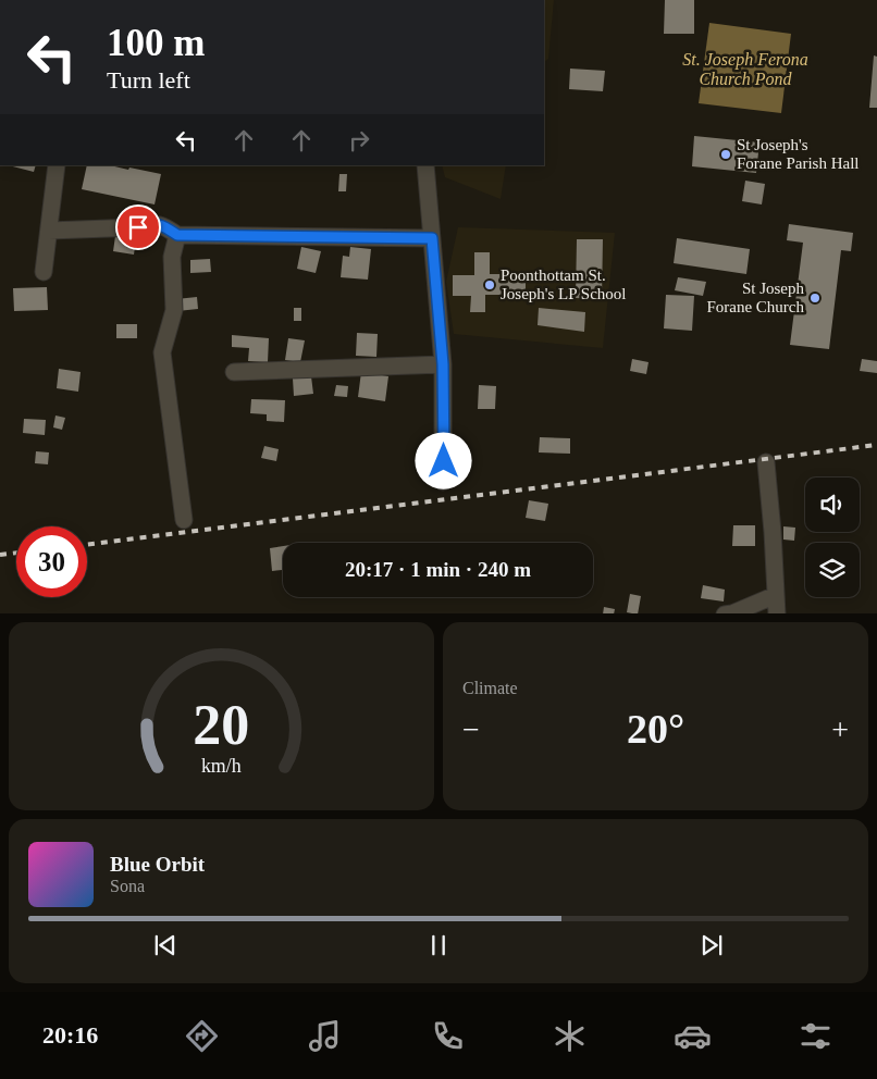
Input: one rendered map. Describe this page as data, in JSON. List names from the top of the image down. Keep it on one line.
{"water":["St. Joseph Ferona Church Pond"],"places":["St Joseph's Forane Parish Hall","Poonthottam St. Joseph's LP School","St Joseph Forane Church"],"page":{"turn":["100 m","Turn left"],"limit":"30","trip":"20:17 · 1 min · 240 m","tile":"Climate","heat":["−","20°","+"],"song":["Blue Orbit","Sona"],"tabs":"20:16","gauge":["20","km/h"]}}
